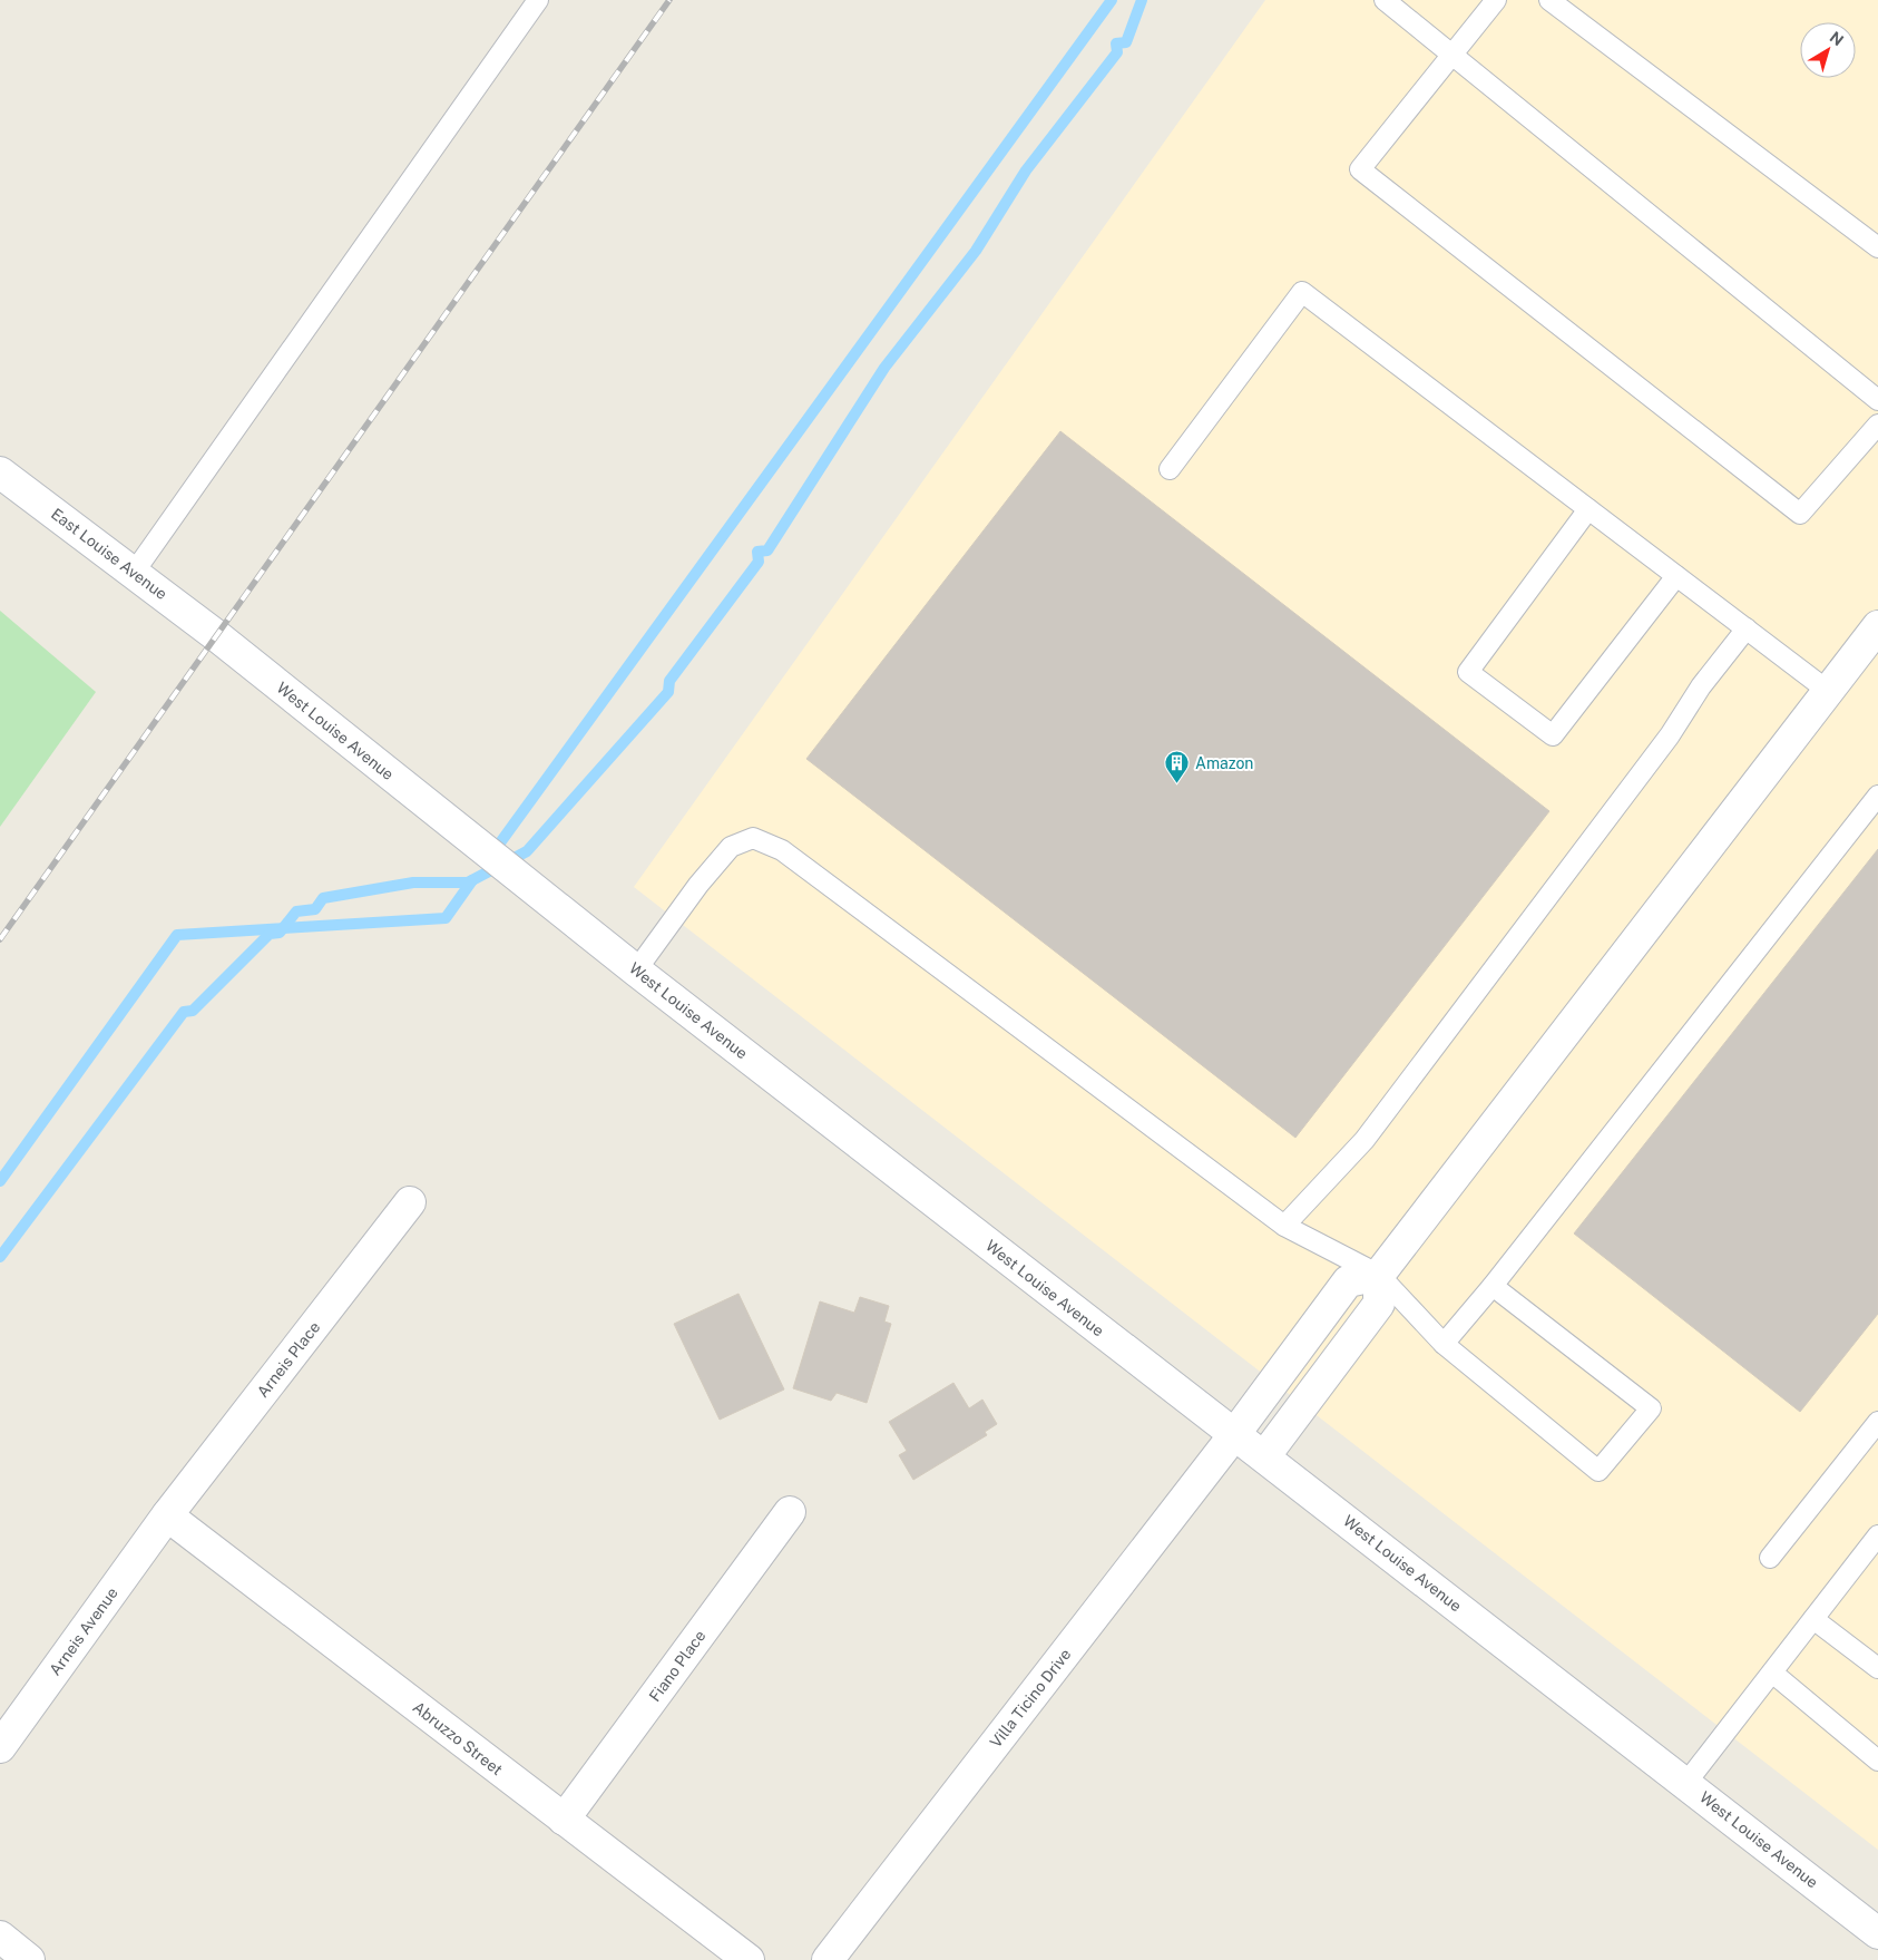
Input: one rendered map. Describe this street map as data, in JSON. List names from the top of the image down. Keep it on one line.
{"streets":{"street":["East Louise Avenue","West Louise Avenue","Arneis Place","Arneis Avenue","Fiano Place","Villa Ticino Drive","Abruzzo Street"]},"crossings":[["East Louise Avenue","West Louise Avenue"],["West Louise Avenue","Villa Ticino Drive"],["Arneis Place","Arneis Avenue"],["Arneis Place","Abruzzo Street"],["Arneis Avenue","Abruzzo Street"],["Fiano Place","Abruzzo Street"]],"places":{"building":["Amazon"]},"north":"top right"}
